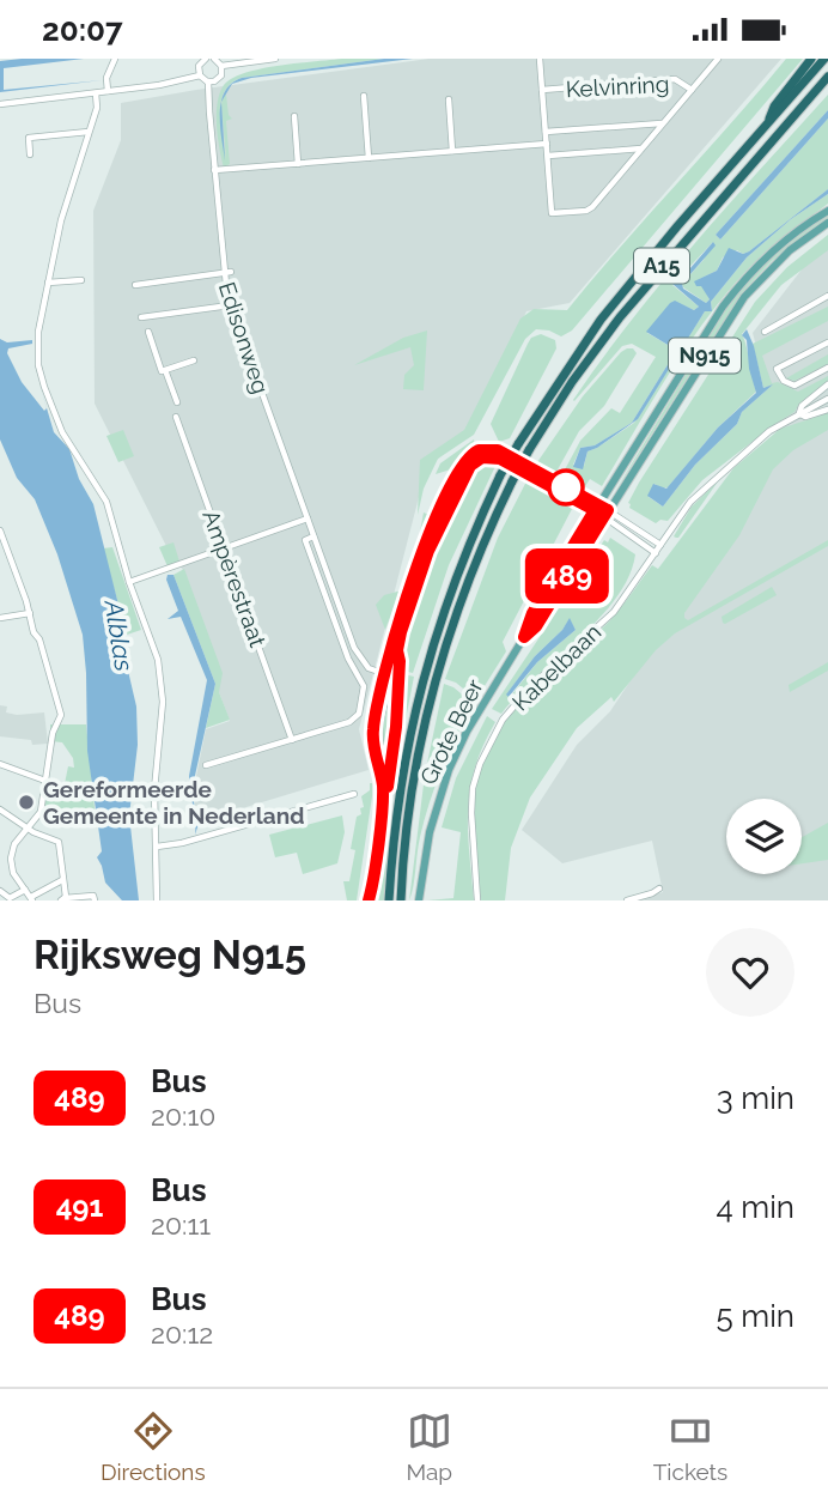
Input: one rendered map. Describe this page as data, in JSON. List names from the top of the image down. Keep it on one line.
{"streets":{"highway":["A15"],"main road":["N915","Grote Beer"],"street":["Kelvinring","Edisonweg","Ampèrestraat","Kabelbaan"]},"crossings":[["Edisonweg","Ampèrestraat"]],"water":["Alblas"],"places":["Gereformeerde Gemeente in Nederland"],"lines":["bus line 489"],"page":{"status":"20:07","on_map":"489","heading":["Rijksweg N915","Bus"],"list":[{"mark":"489","name":"Bus","note":"20:10","value":"3 min"},{"mark":"491","name":"Bus","note":"20:11","value":"4 min"},{"mark":"489","name":"Bus","note":"20:12","value":"5 min"}],"tabs":["Directions","Map","Tickets"]}}
